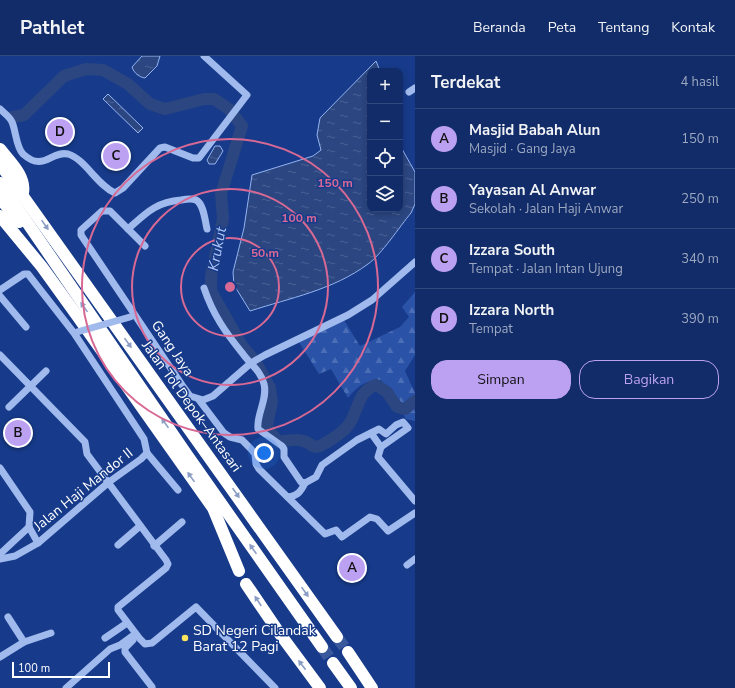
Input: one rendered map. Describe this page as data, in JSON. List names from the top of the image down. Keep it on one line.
{"streets":{"highway":["Jalan Tol Depok–Antasari"],"street":["Gang Jaya","Jalan Haji Mandor II"]},"water":["Krukut"],"places":["SD Negeri Cilandak Barat 12 Pagi"],"scale_bar":"100 m","page":{"header":"Pathlet","nav":["Beranda","Peta","Tentang","Kontak"],"heading":["Terdekat","4 hasil"],"map_buttons":["+","−"],"list":[{"mark":"A","name":"Masjid Babah Alun","note":"Masjid · Gang Jaya","value":"150 m"},{"mark":"B","name":"Yayasan Al Anwar","note":"Sekolah · Jalan Haji Anwar","value":"250 m"},{"mark":"C","name":"Izzara South","note":"Tempat · Jalan Intan Ujung","value":"340 m"},{"mark":"D","name":"Izzara North","note":"Tempat","value":"390 m"}],"pins":["D","C","B","A"],"buttons":["Simpan","Bagikan"],"scale":"100 m"},"rings":["150 m","100 m","50 m"]}
